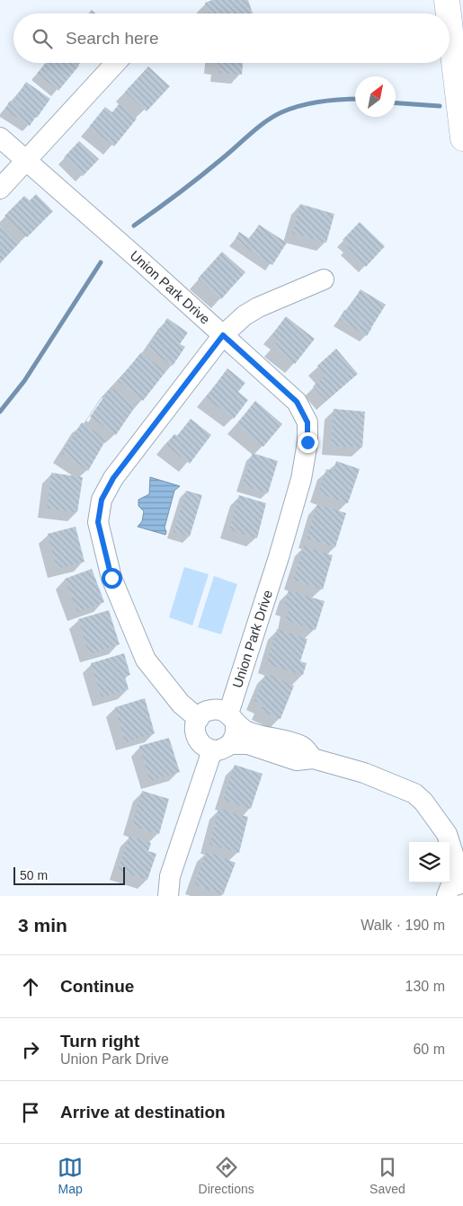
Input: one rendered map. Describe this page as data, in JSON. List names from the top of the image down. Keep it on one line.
{"streets":{"street":["Union Park Drive"]},"scale_bar":"50 m","north":"top right","page":{"search":"Search here","scale":"50 m","heading":["3 min","Walk · 190 m"],"list":[["Continue","130 m"],["Turn right","Union Park Drive","60 m"],"Arrive at destination"],"nav":["Map","Directions","Saved"]}}
